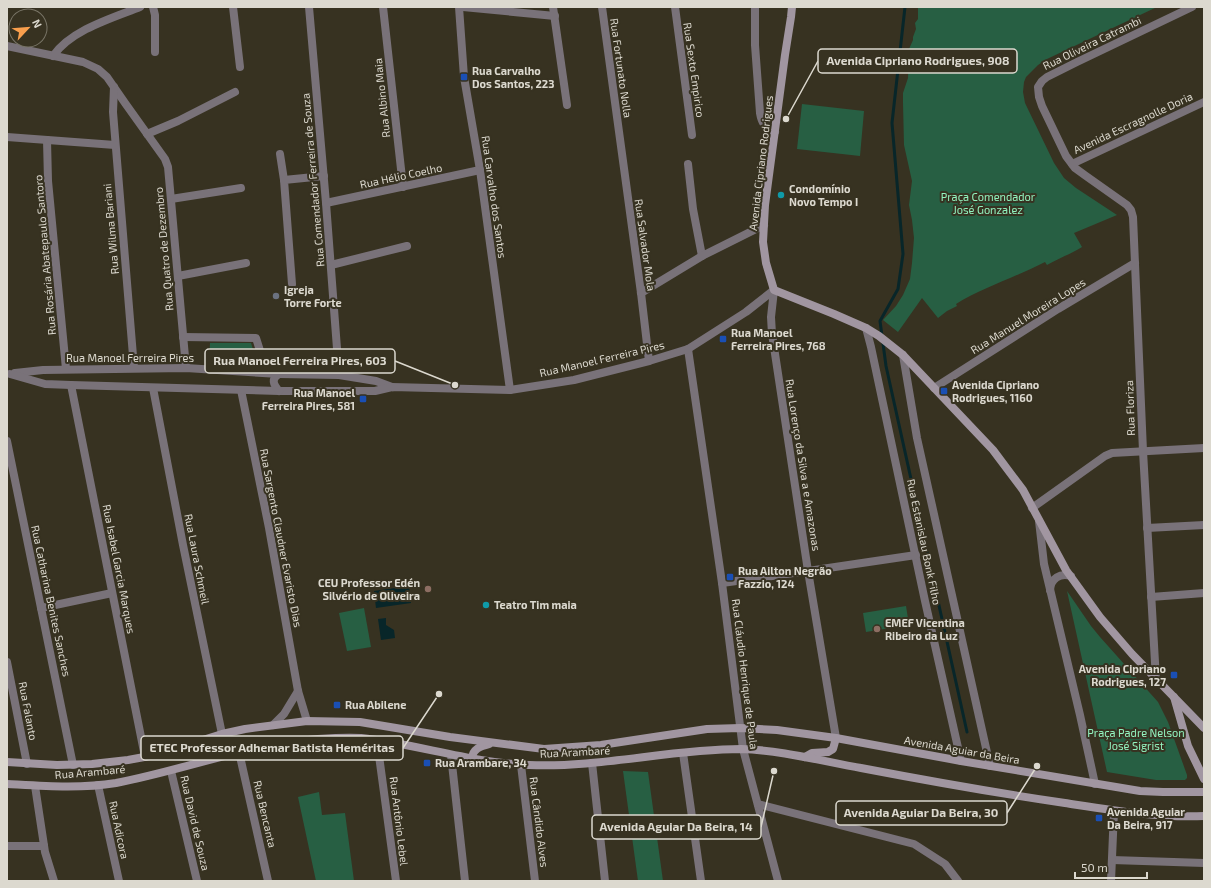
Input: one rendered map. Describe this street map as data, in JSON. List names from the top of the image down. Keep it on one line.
{"streets":{"main road":["Avenida Cipriano Rodrigues","Avenida Aguiar da Beira","Rua Arambaré"],"street":["Rua Oliveira Catrambi","Rua Fortunato Nolla","Rua Sexto Empirico","Rua Albino Maia","Avenida Escragnolle Doria","Rua Hélio Coelho","Rua Comendador Ferreira de Souza","Rua Carvalho dos Santos","Rua Wilma Bariani","Rua Salvador Mola","Rua Quatro de Dezembro","Rua Rosária Abatepaulo Santoro","Rua Manuel Moreira Lopes","Rua Manoel Ferreira Pires","Rua Floriza","Rua Lorenço da Silva a e Amazonas","Rua Sargento Claudner Evaristo Dias","Rua Estanislau Bonk Filho","Rua Laura Schmeil","Rua Isabel Garcia Marques","Rua Catharina Benites Sanches","Rua Cláudio Henrique de Paula","Rua Falanto","Rua Bencanta","Rua Antônio Lebel","Rua Cândido Alves","Rua David de Souza","Rua Adicora"]},"crossings":[["Rua Oliveira Catrambi","Avenida Escragnolle Doria"],["Rua Oliveira Catrambi","Rua Floriza"],["Rua Fortunato Nolla","Rua Salvador Mola"],["Rua Albino Maia","Rua Hélio Coelho"],["Avenida Escragnolle Doria","Rua Floriza"],["Avenida Cipriano Rodrigues","Rua Manoel Ferreira Pires"],["Avenida Cipriano Rodrigues","Rua Lorenço da Silva a e Amazonas"],["Rua Hélio Coelho","Rua Comendador Ferreira de Souza"],["Rua Hélio Coelho","Rua Carvalho dos Santos"],["Rua Comendador Ferreira de Souza","Rua Manoel Ferreira Pires"],["Rua Carvalho dos Santos","Rua Manoel Ferreira Pires"],["Rua Wilma Bariani","Rua Quatro de Dezembro"],["Rua Wilma Bariani","Rua Manoel Ferreira Pires"],["Rua Salvador Mola","Rua Manoel Ferreira Pires"],["Rua Quatro de Dezembro","Rua Manoel Ferreira Pires"],["Rua Rosária Abatepaulo Santoro","Rua Manoel Ferreira Pires"],["Rua Manuel Moreira Lopes","Rua Floriza"],["Rua Manoel Ferreira Pires","Rua Lorenço da Silva a e Amazonas"],["Rua Manoel Ferreira Pires","Rua Sargento Claudner Evaristo Dias"],["Rua Manoel Ferreira Pires","Rua Laura Schmeil"],["Rua Manoel Ferreira Pires","Rua Isabel Garcia Marques"],["Rua Manoel Ferreira Pires","Rua Cláudio Henrique de Paula"],["Rua Lorenço da Silva a e Amazonas","Avenida Aguiar da Beira"],["Rua Sargento Claudner Evaristo Dias","Rua Arambaré"],["Rua Estanislau Bonk Filho","Avenida Aguiar da Beira"],["Rua Isabel Garcia Marques","Rua Arambaré"],["Rua Catharina Benites Sanches","Rua Arambaré"],["Rua Cláudio Henrique de Paula","Avenida Aguiar da Beira"],["Rua Cláudio Henrique de Paula","Rua Arambaré"],["Rua Falanto","Rua Arambaré"],["Avenida Aguiar da Beira","Rua Arambaré"],["Rua Arambaré","Rua Bencanta"],["Rua Arambaré","Rua Antônio Lebel"],["Rua Arambaré","Rua Cândido Alves"],["Rua Arambaré","Rua David de Souza"],["Rua Arambaré","Rua Adicora"]],"parks":["Praça Comendador José Gonzalez","Praça Padre Nelson José Sigrist"],"places":{"transit":["Rua Carvalho Dos Santos, 223","Rua Manoel Ferreira Pires, 768","Avenida Cipriano Rodrigues, 1160","Rua Manoel Ferreira Pires, 581","Rua Ailton Negrão Fazzio, 124","Avenida Cipriano Rodrigues, 127","Rua Abilene","Rua Arambare, 34","Avenida Aguiar Da Beira, 917"],"other":["Avenida Cipriano Rodrigues, 908","Condomínio Novo Tempo I","Igreja Torre Forte","Rua Manoel Ferreira Pires, 603","CEU Professor Edén Silvério de Oliveira","Teatro Tim maia","EMEF Vicentina Ribeiro da Luz","ETEC Professor Adhemar Batista Heméritas","Avenida Aguiar Da Beira, 30","Avenida Aguiar Da Beira, 14"]},"scale_bar":"50 m","north":"top right"}
